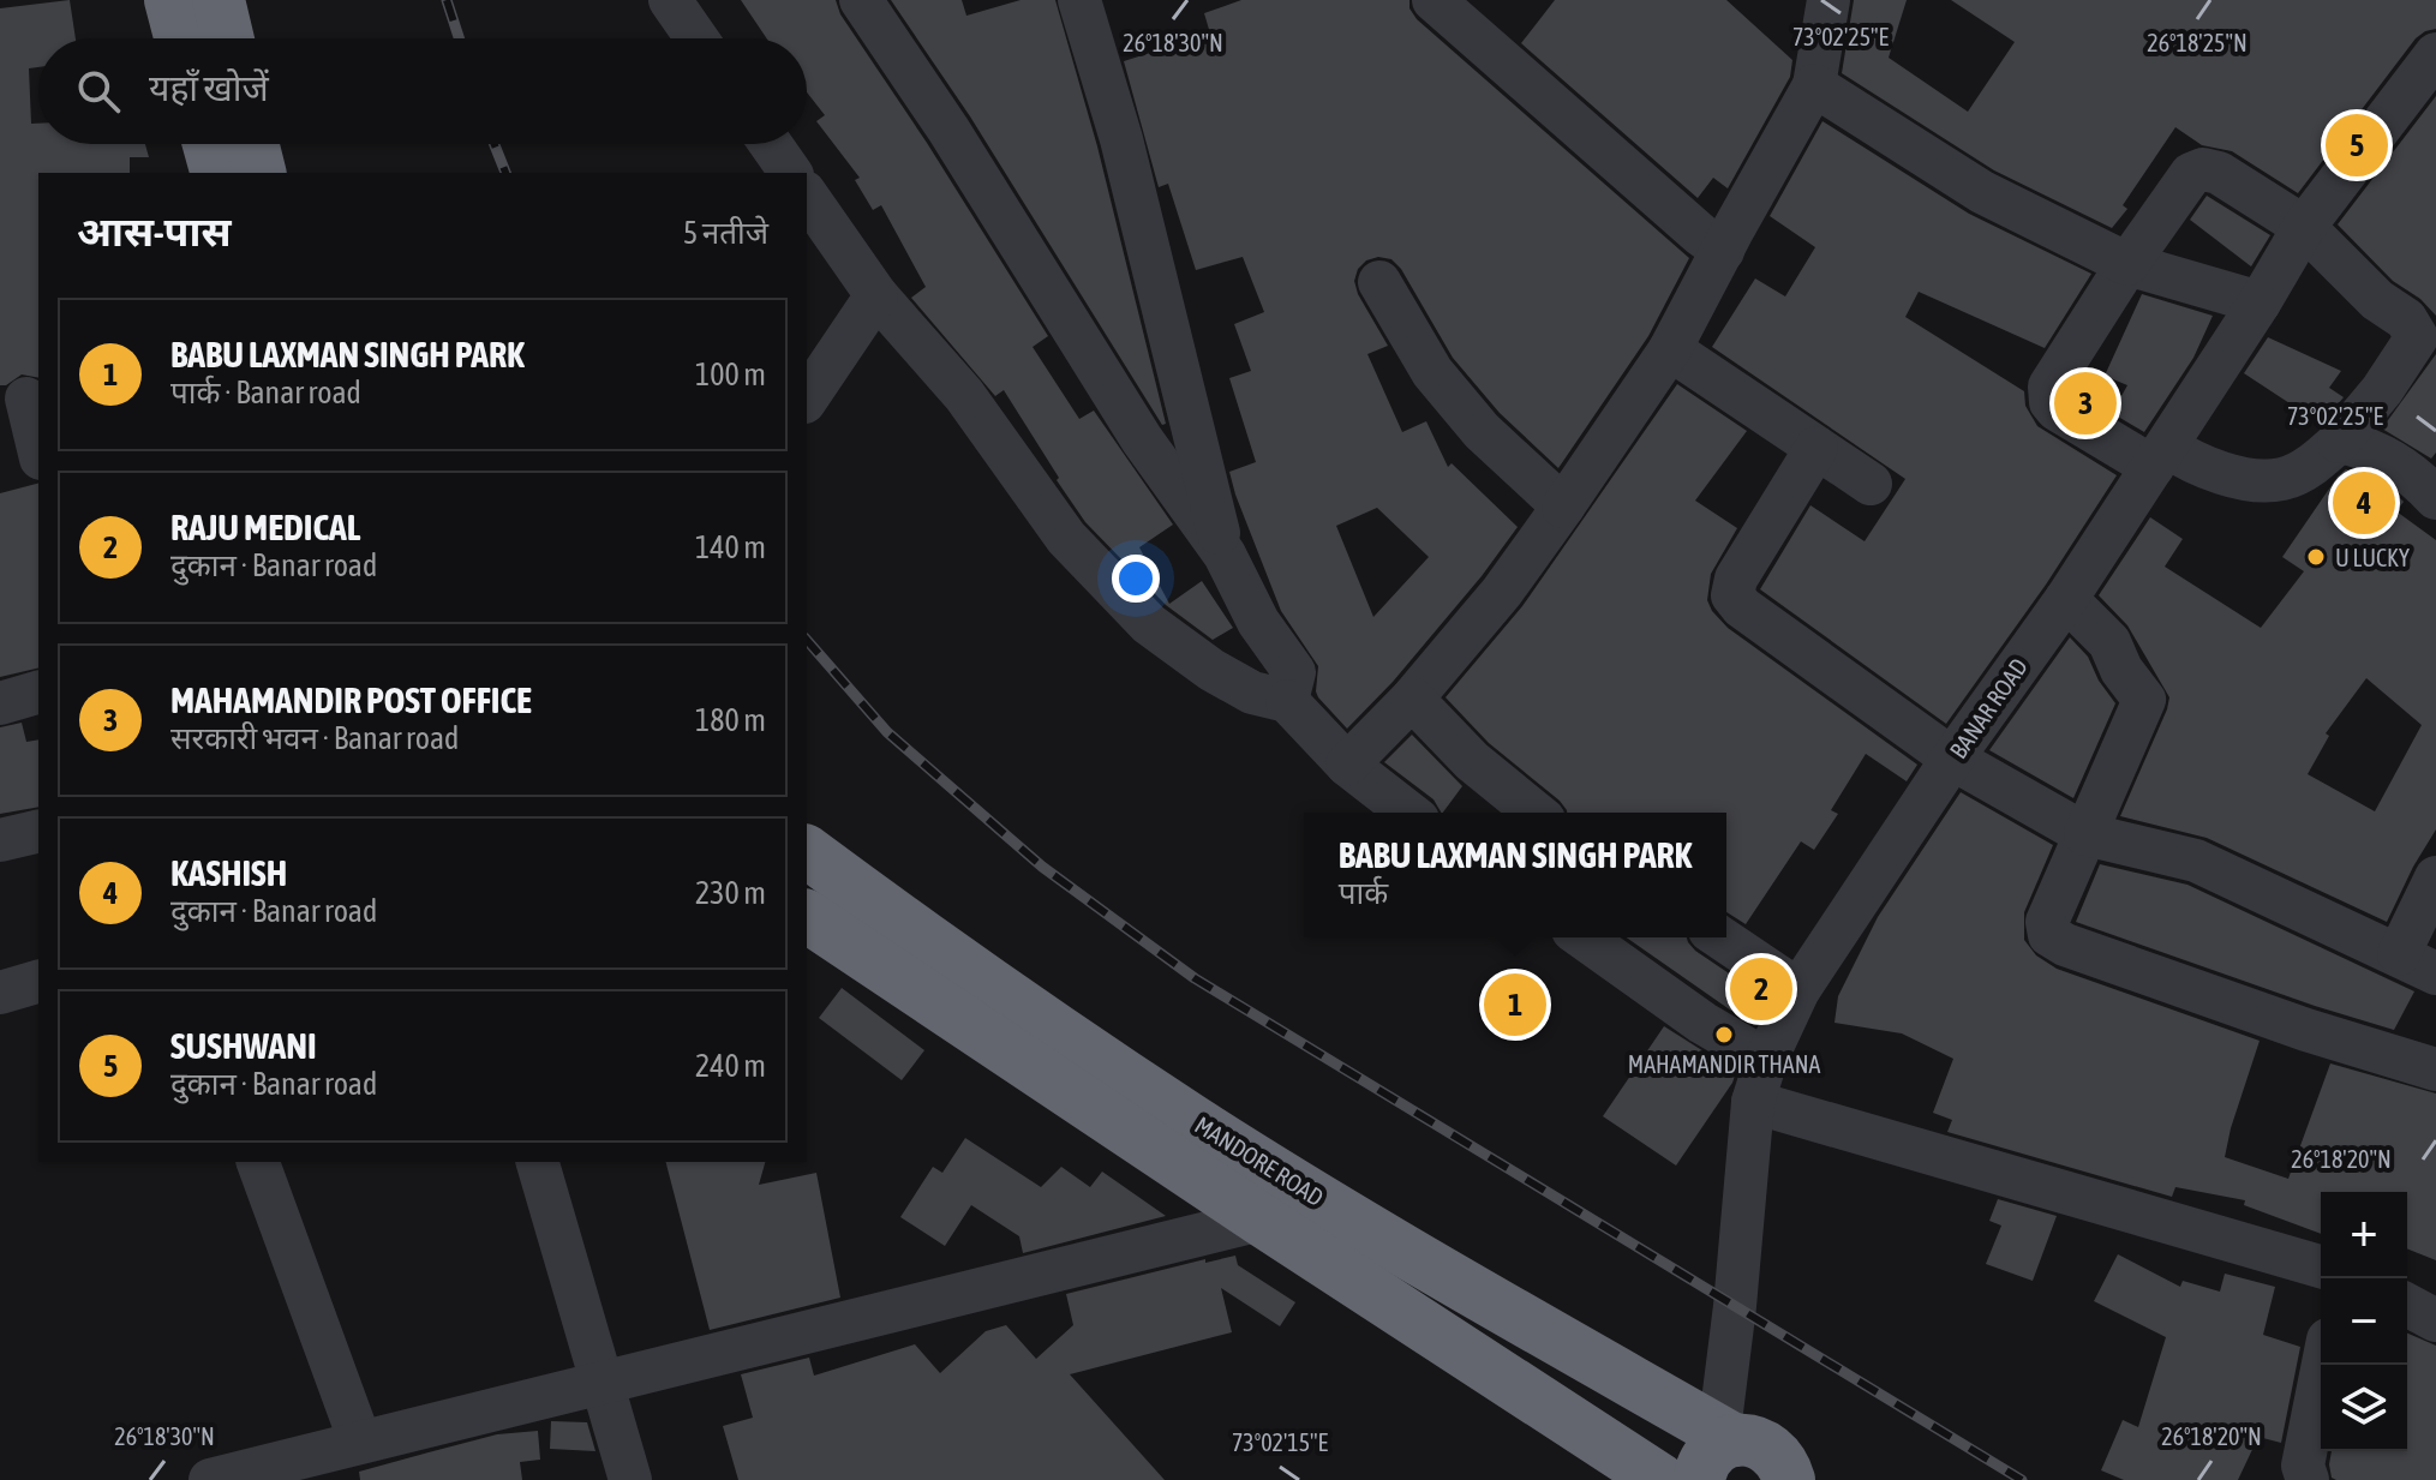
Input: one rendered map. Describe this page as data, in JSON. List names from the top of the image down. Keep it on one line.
{"streets":{"highway":["MANDORE ROAD"],"street":["BANAR ROAD"]},"crossings":[["BANAR ROAD","MANDORE ROAD"]],"places":["U LUCKY","MAHAMANDIR THANA"],"page":{"search":"यहाँ खोजें","pins":["5","3","4","2","1"],"heading":["आस-पास","5 नतीजे"],"list":[{"mark":"1","name":"BABU LAXMAN SINGH PARK","note":"पार्क · Banar road","value":"100 m"},{"mark":"2","name":"RAJU MEDICAL","note":"दुकान · Banar road","value":"140 m"},{"mark":"3","name":"MAHAMANDIR POST OFFICE","note":"सरकारी भवन · Banar road","value":"180 m"},{"mark":"4","name":"KASHISH","note":"दुकान · Banar road","value":"230 m"},{"mark":"5","name":"SUSHWANI","note":"दुकान · Banar road","value":"240 m"}],"popup":["BABU LAXMAN SINGH PARK","पार्क"],"map_buttons":["+","−"]},"coordinates":["73°02'25\"E","26°18'30\"N","26°18'25\"N","26°18'20\"N","73°02'15\"E"]}
